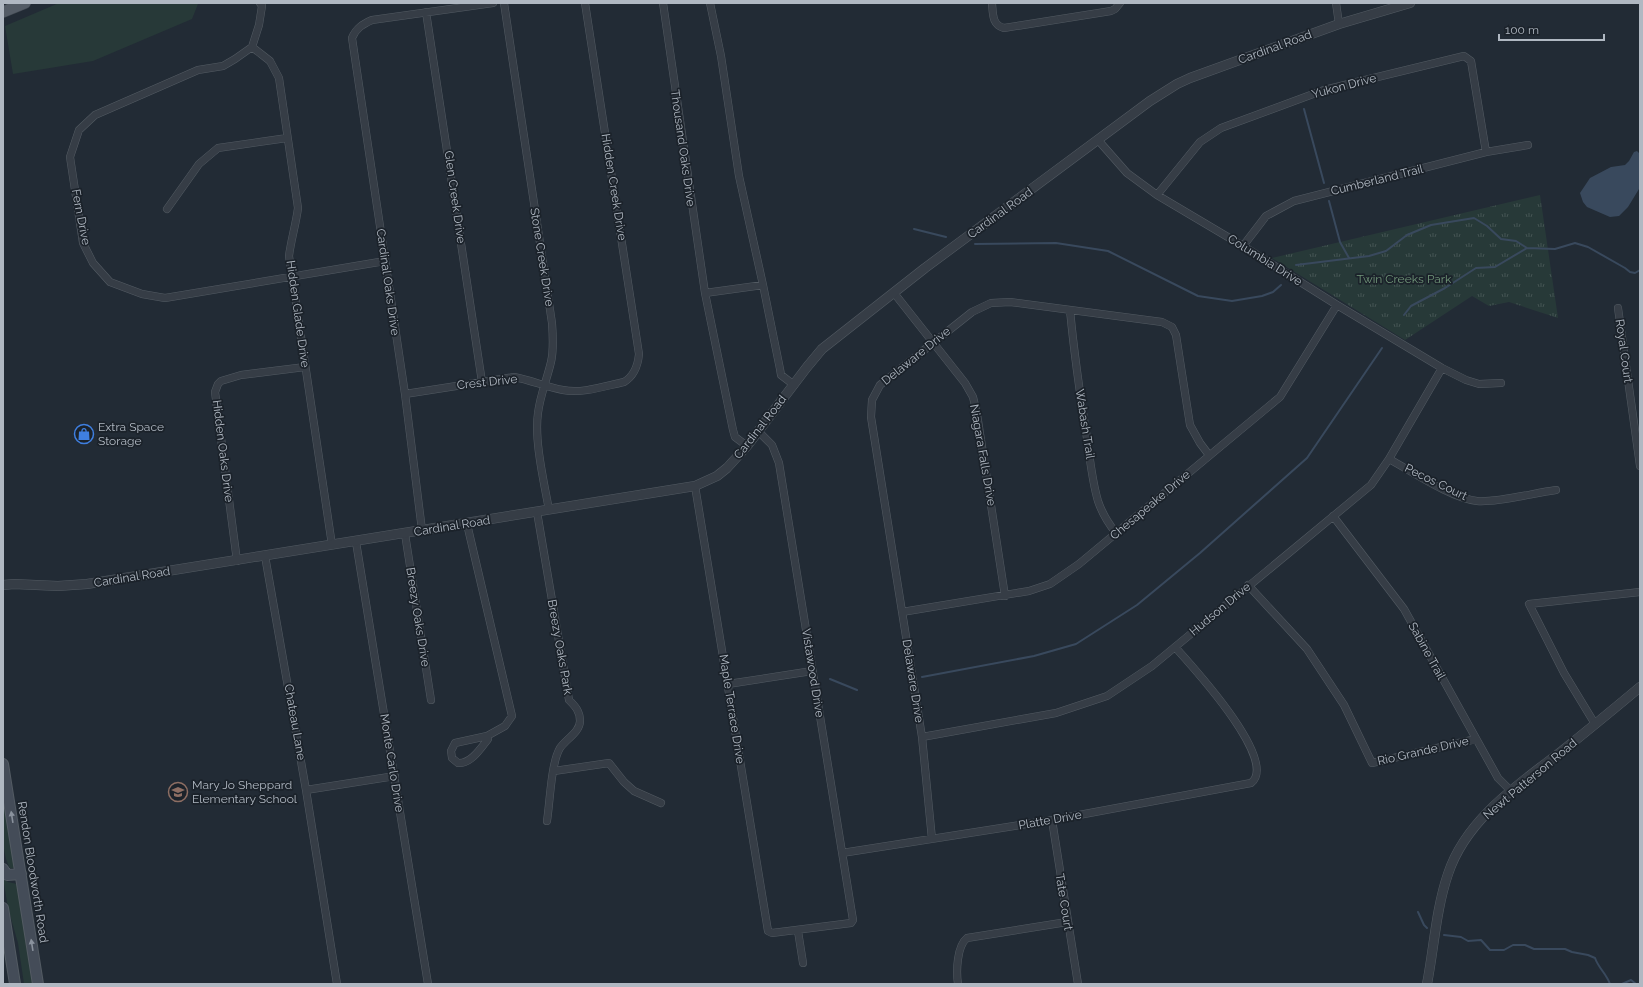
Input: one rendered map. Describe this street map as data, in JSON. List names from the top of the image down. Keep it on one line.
{"streets":{"main road":["Rendon Bloodworth Road"],"street":["Cardinal Road","Yukon Drive","Thousand Oaks Drive","Cumberland Trail","Hidden Creek Drive","Glen Creek Drive","Fern Drive","Stone Creek Drive","Columbia Drive","Cardinal Oaks Drive","Hidden Glade Drive","Royal Court","Delaware Drive","Crest Drive","Wabash Trail","Hidden Oaks Drive","Niagara Falls Drive","Pecos Court","Chesapeake Drive","Hudson Drive","Breezy Oaks Drive","Breezy Oaks Park","Sabine Trail","Vistawood Drive","Maple Terrace Drive","Chateau Lane","Rio Grande Drive","Monte Carlo Drive","Newt Patterson Road","Platte Drive","Tate Court"]},"crossings":[["Cardinal Road","Thousand Oaks Drive"],["Cardinal Road","Stone Creek Drive"],["Cardinal Road","Columbia Drive"],["Cardinal Road","Cardinal Oaks Drive"],["Cardinal Road","Hidden Glade Drive"],["Cardinal Road","Hidden Oaks Drive"],["Cardinal Road","Niagara Falls Drive"],["Cardinal Road","Breezy Oaks Drive"],["Cardinal Road","Breezy Oaks Park"],["Cardinal Road","Vistawood Drive"],["Cardinal Road","Maple Terrace Drive"],["Cardinal Road","Chateau Lane"],["Cardinal Road","Monte Carlo Drive"],["Yukon Drive","Cumberland Trail"],["Yukon Drive","Columbia Drive"],["Cumberland Trail","Columbia Drive"],["Hidden Creek Drive","Crest Drive"],["Glen Creek Drive","Cardinal Oaks Drive"],["Glen Creek Drive","Crest Drive"],["Fern Drive","Cardinal Oaks Drive"],["Fern Drive","Hidden Glade Drive"],["Stone Creek Drive","Crest Drive"],["Columbia Drive","Chesapeake Drive"],["Columbia Drive","Hudson Drive"],["Cardinal Oaks Drive","Crest Drive"],["Hidden Glade Drive","Hidden Oaks Drive"],["Delaware Drive","Wabash Trail"],["Delaware Drive","Niagara Falls Drive"],["Delaware Drive","Chesapeake Drive"],["Delaware Drive","Hudson Drive"],["Delaware Drive","Platte Drive"],["Wabash Trail","Chesapeake Drive"],["Niagara Falls Drive","Chesapeake Drive"],["Pecos Court","Hudson Drive"],["Hudson Drive","Sabine Trail"],["Hudson Drive","Rio Grande Drive"],["Hudson Drive","Platte Drive"],["Sabine Trail","Rio Grande Drive"],["Sabine Trail","Newt Patterson Road"],["Vistawood Drive","Maple Terrace Drive"],["Vistawood Drive","Platte Drive"],["Platte Drive","Tate Court"]],"parks":["Twin Creeks Park"],"places":{"shop":["Extra Space Storage"],"school or university":["Mary Jo Sheppard Elementary School"]},"scale_bar":"100 m"}
